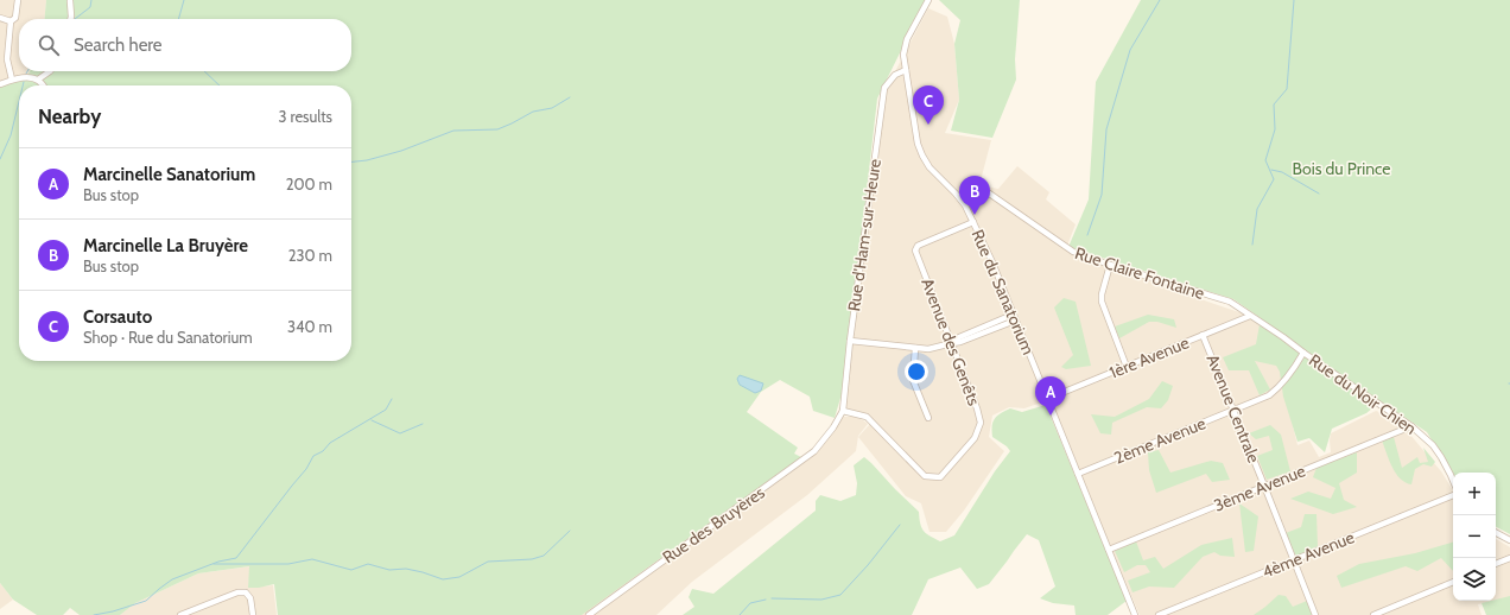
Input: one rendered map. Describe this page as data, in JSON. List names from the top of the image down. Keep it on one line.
{"streets":{"street":["Rue d'Ham-sur-Heure","Rue Claire Fontaine","Rue du Sanatorium","Avenue des Genêts","1ère Avenue","Rue du Noir Chien","Avenue Centrale","2ème Avenue","3ème Avenue","Rue des Bruyères","4ème Avenue"]},"crossings":[["Rue d'Ham-sur-Heure","Rue du Sanatorium"],["Rue d'Ham-sur-Heure","Avenue des Genêts"],["Rue d'Ham-sur-Heure","Rue des Bruyères"],["Rue Claire Fontaine","Rue du Sanatorium"],["Rue Claire Fontaine","1ère Avenue"],["Rue Claire Fontaine","Rue du Noir Chien"],["Rue du Sanatorium","Avenue des Genêts"],["Rue du Sanatorium","1ère Avenue"],["Rue du Sanatorium","2ème Avenue"],["Rue du Sanatorium","3ème Avenue"],["Avenue des Genêts","Rue des Bruyères"],["1ère Avenue","Rue du Noir Chien"],["1ère Avenue","Avenue Centrale"],["Rue du Noir Chien","2ème Avenue"],["Rue du Noir Chien","3ème Avenue"],["Avenue Centrale","2ème Avenue"],["Avenue Centrale","3ème Avenue"],["Avenue Centrale","4ème Avenue"]],"parks":["Bois du Prince"],"page":{"search":"Search here","pins":["C","B","A"],"heading":["Nearby","3 results"],"list":[{"mark":"A","name":"Marcinelle Sanatorium","note":"Bus stop","value":"200 m"},{"mark":"B","name":"Marcinelle La Bruyère","note":"Bus stop","value":"230 m"},{"mark":"C","name":"Corsauto","note":"Shop · Rue du Sanatorium","value":"340 m"}],"map_buttons":["+","−"]}}
